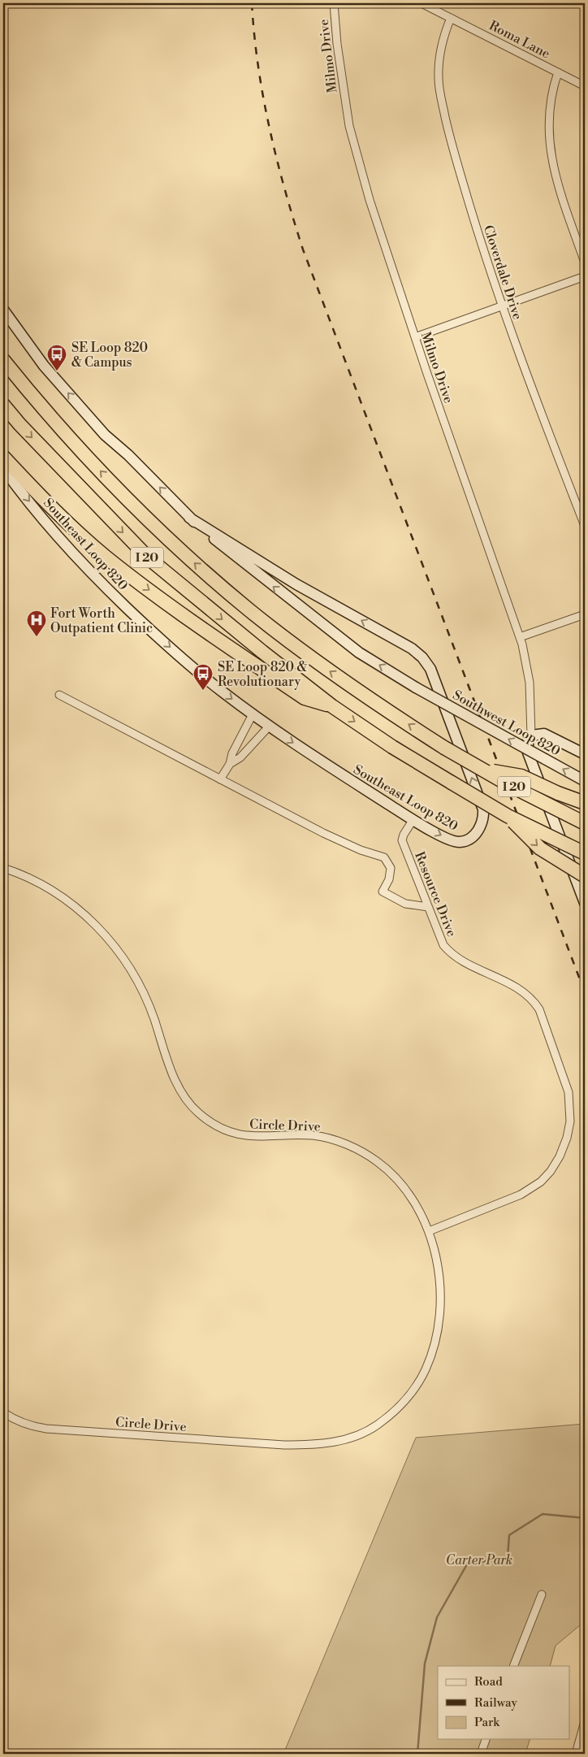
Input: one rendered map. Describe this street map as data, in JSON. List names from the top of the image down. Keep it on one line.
{"streets":{"highway":["I 20"],"main road":["Southeast Loop 820","Southwest Loop 820"],"street":["Roma Lane","Milmo Drive","Cloverdale Drive","Resource Drive","Circle Drive"]},"crossings":[["Roma Lane","Cloverdale Drive"],["Southeast Loop 820","Southwest Loop 820"],["Southeast Loop 820","Resource Drive"],["Resource Drive","Circle Drive"]],"parks":["Carter Park"],"places":{"bus stop":["SE Loop 820 & Campus","SE Loop 820 & Revolutionary"],"hospital":["Fort Worth Outpatient Clinic"]},"legend":["Road","Railway","Park"]}
